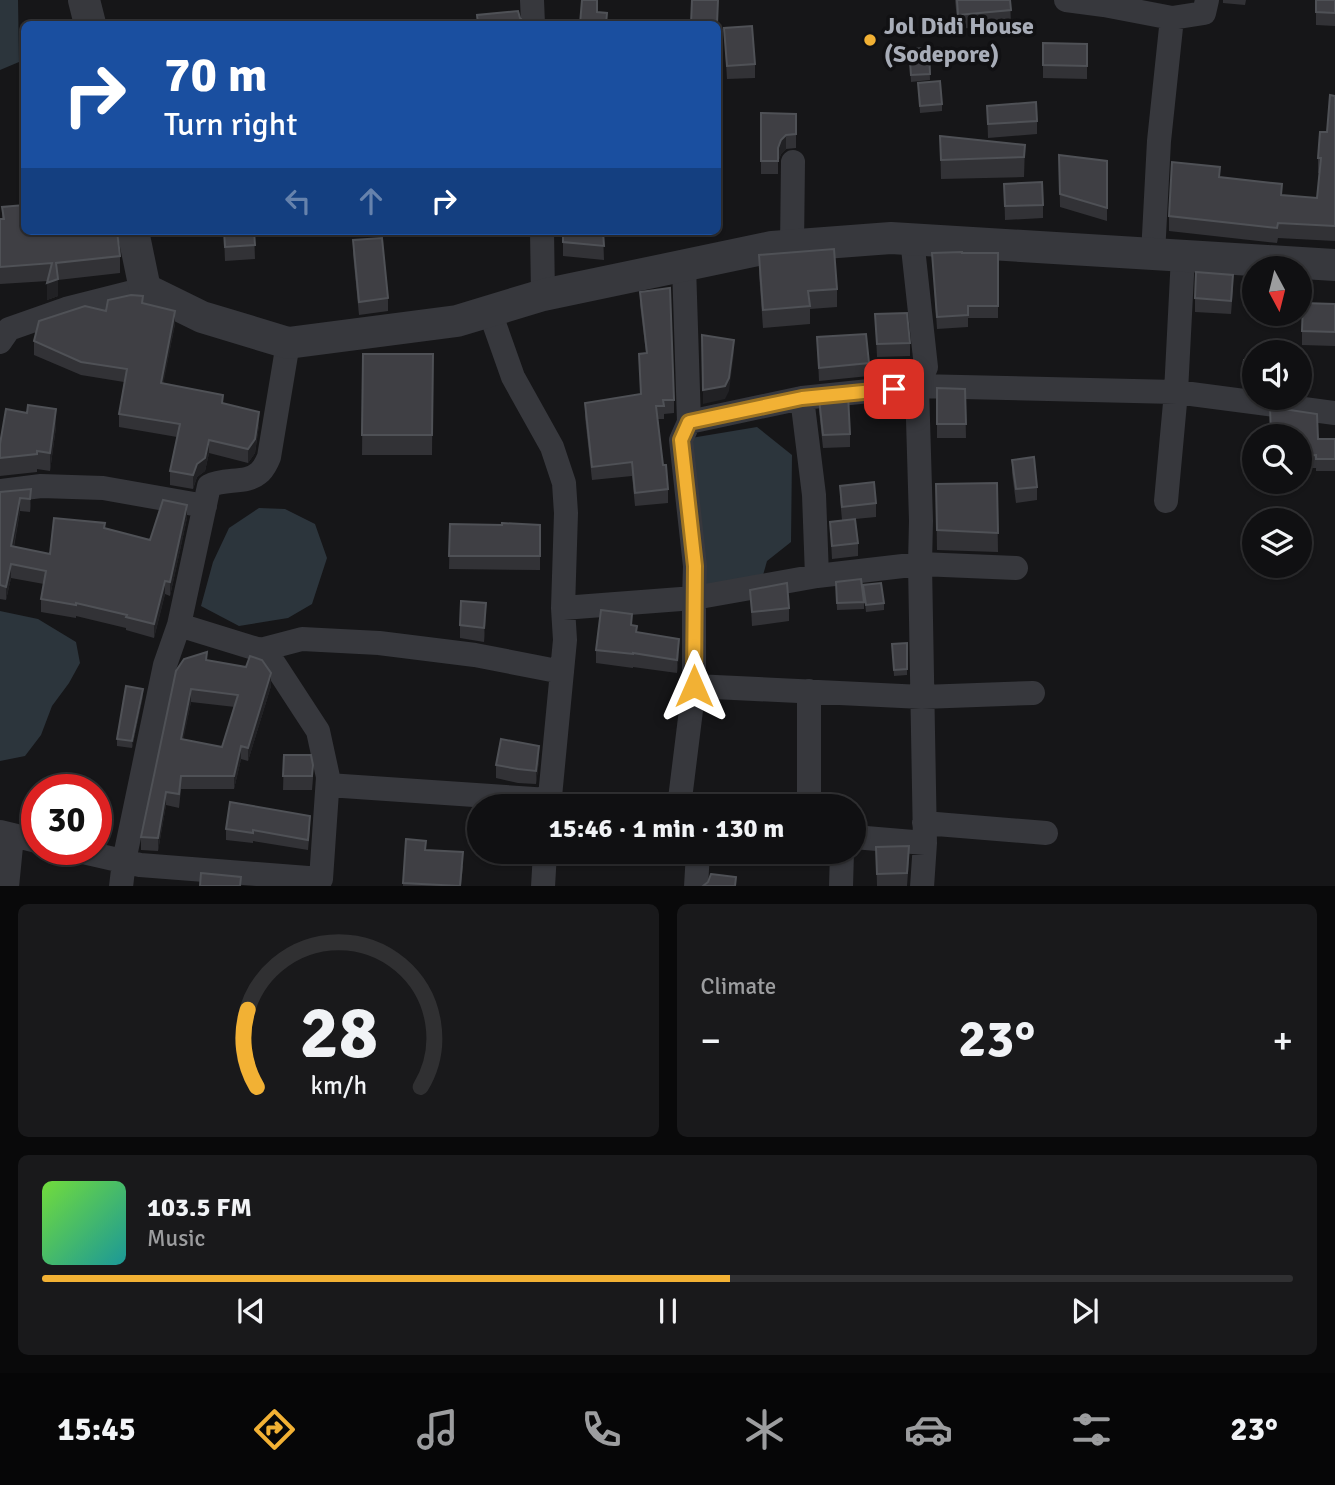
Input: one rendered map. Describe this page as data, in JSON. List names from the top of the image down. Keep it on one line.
{"places":["Jol Didi House (Sodepore)"],"north":"bottom","page":{"turn":["70 m","Turn right"],"limit":"30","trip":"15:46 · 1 min · 130 m","tile":"Climate","heat":["−","23°","+"],"song":["103.5 FM","Music"],"tabs":["15:45","23°"],"gauge":["28","km/h"]}}
